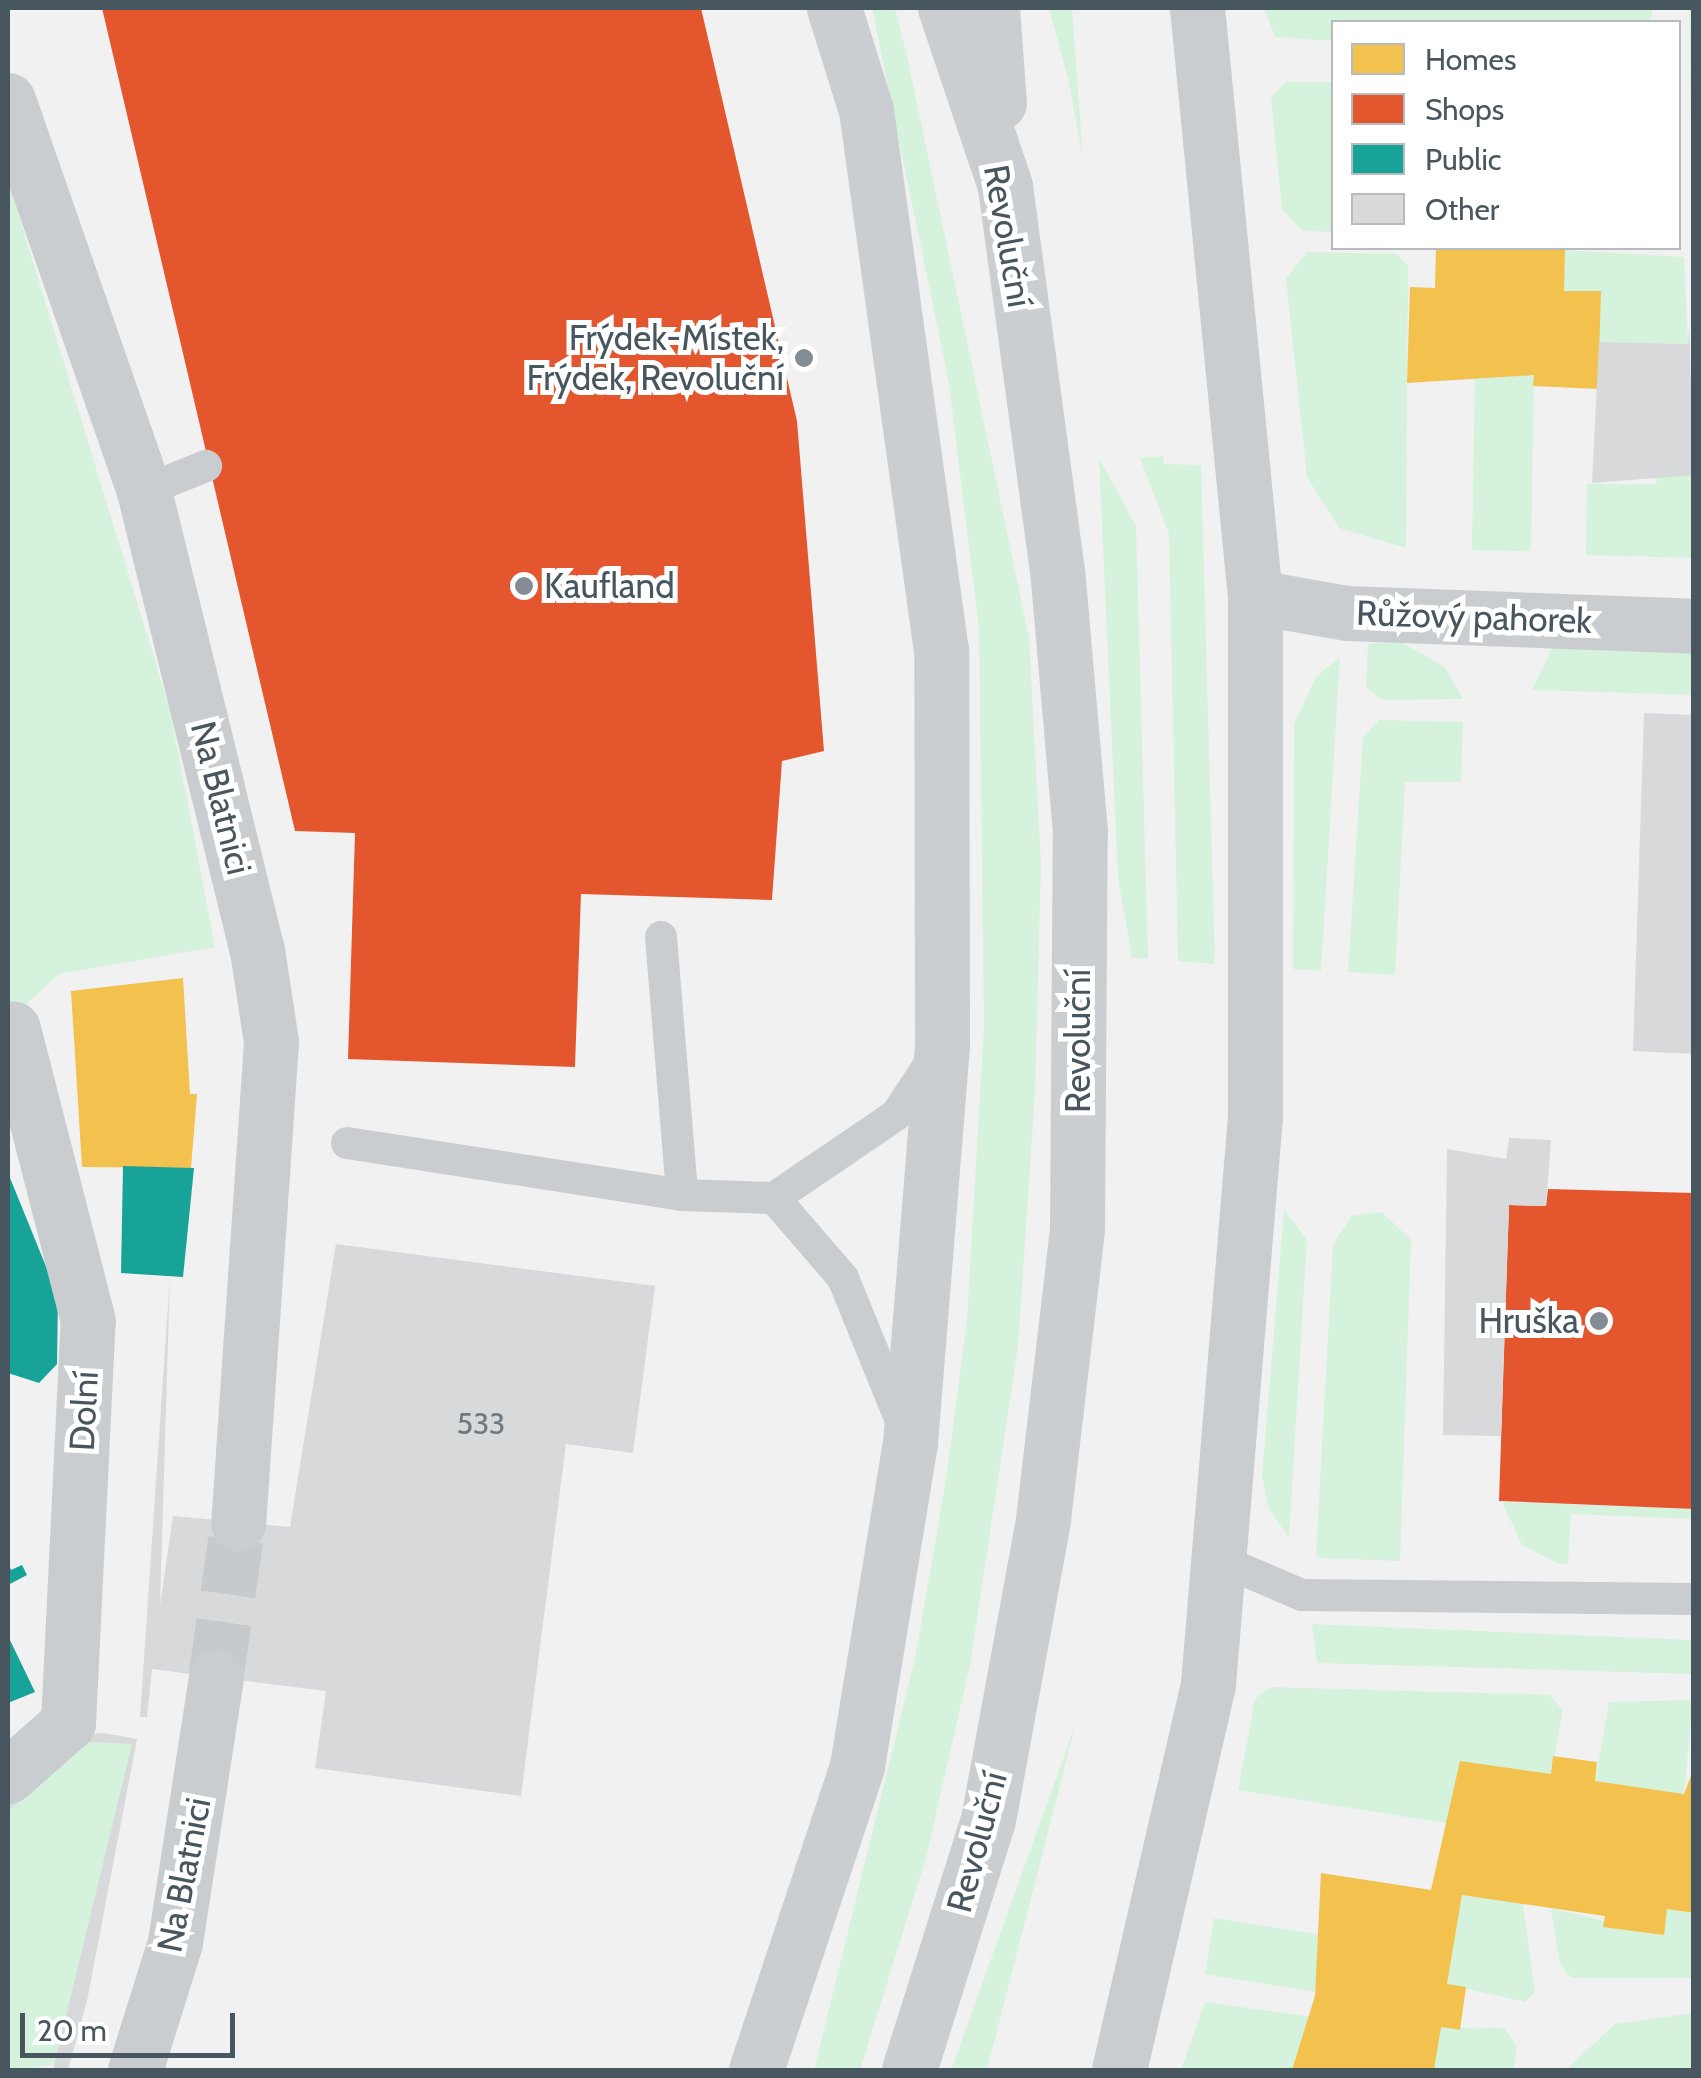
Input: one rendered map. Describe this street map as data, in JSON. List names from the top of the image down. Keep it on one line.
{"streets":{"main road":["Revoluční"],"street":["Růžový pahorek","Na Blatnici","Dolní"]},"places":["Frýdek-Místek, Frýdek, Revoluční","Kaufland","Hruška"],"house_numbers":["533"],"legend":["Homes","Shops","Public","Other"],"scale_bar":"20 m"}
